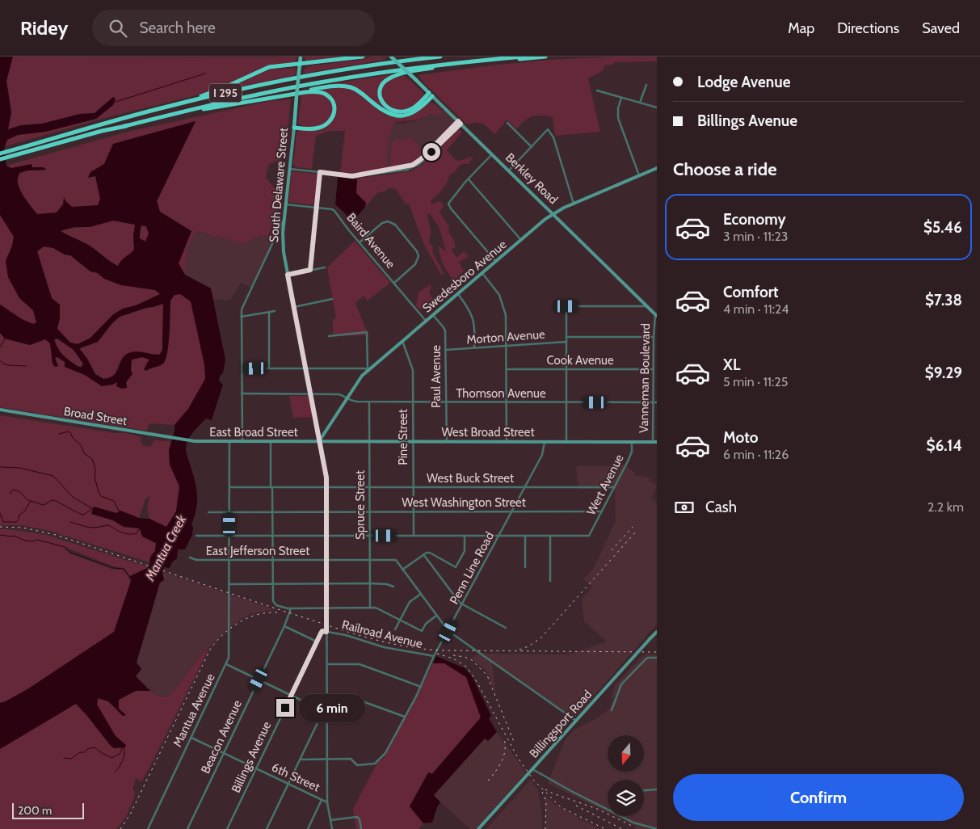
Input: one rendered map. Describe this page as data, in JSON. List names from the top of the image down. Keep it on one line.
{"streets":{"highway":["I 295"],"main road":["Berkley Road","South Delaware Street","Swedesboro Avenue","Broad Street","East Broad Street","West Broad Street","Billingsport Road"],"street":["Baird Avenue","Morton Avenue","Cook Avenue","Paul Avenue","Vanneman Boulevard","Thomson Avenue","Pine Street","West Buck Street","Wert Avenue","West Washington Street","Spruce Street","East Jefferson Street","Penn Line Road","Railroad Avenue","Mantua Avenue","Beacon Avenue","Billings Avenue","6th Street"]},"crossings":[["Berkley Road","Swedesboro Avenue"],["Berkley Road","Vanneman Boulevard"],["South Delaware Street","Baird Avenue"],["South Delaware Street","Swedesboro Avenue"],["South Delaware Street","Thomson Avenue"],["South Delaware Street","East Broad Street"],["South Delaware Street","West Broad Street"],["Baird Avenue","Swedesboro Avenue"],["Swedesboro Avenue","Paul Avenue"],["Swedesboro Avenue","Thomson Avenue"],["Swedesboro Avenue","East Broad Street"],["Swedesboro Avenue","West Broad Street"],["Swedesboro Avenue","Pine Street"],["Morton Avenue","Paul Avenue"],["Cook Avenue","Vanneman Boulevard"],["Paul Avenue","Thomson Avenue"],["Paul Avenue","West Broad Street"],["Vanneman Boulevard","Thomson Avenue"],["Vanneman Boulevard","West Broad Street"],["Thomson Avenue","Pine Street"],["Thomson Avenue","Spruce Street"],["Broad Street","East Broad Street"],["East Broad Street","West Broad Street"],["East Broad Street","Mantua Avenue"],["West Broad Street","Pine Street"],["West Broad Street","Wert Avenue"],["West Broad Street","Spruce Street"],["West Broad Street","Penn Line Road"],["Pine Street","West Buck Street"],["Pine Street","West Washington Street"],["West Buck Street","Wert Avenue"],["West Buck Street","Spruce Street"],["West Buck Street","Penn Line Road"],["West Buck Street","Mantua Avenue"],["Wert Avenue","West Washington Street"],["West Washington Street","Spruce Street"],["West Washington Street","Penn Line Road"],["West Washington Street","Mantua Avenue"],["Spruce Street","East Jefferson Street"],["East Jefferson Street","Mantua Avenue"],["Penn Line Road","Railroad Avenue"],["Railroad Avenue","Billings Avenue"],["Mantua Avenue","6th Street"],["Beacon Avenue","6th Street"],["Billings Avenue","6th Street"]],"water":["Mantua Creek"],"scale_bar":"200 m","north":"bottom","page":{"header":"Ridey","search":"Search here","nav":["Map","Directions","Saved"],"banner":["Lodge Avenue","Billings Avenue"],"heading":"Choose a ride","list":[{"name":"Economy","note":"3 min · 11:23","value":"$5.46"},{"name":"Comfort","note":"4 min · 11:24","value":"$7.38"},{"name":"XL","note":"5 min · 11:25","value":"$9.29"},{"name":"Moto","note":"6 min · 11:26","value":"$6.14"}],"pay":["Cash","2.2 km"],"bubble":"6 min","buttons":"Confirm","scale":"200 m"}}
